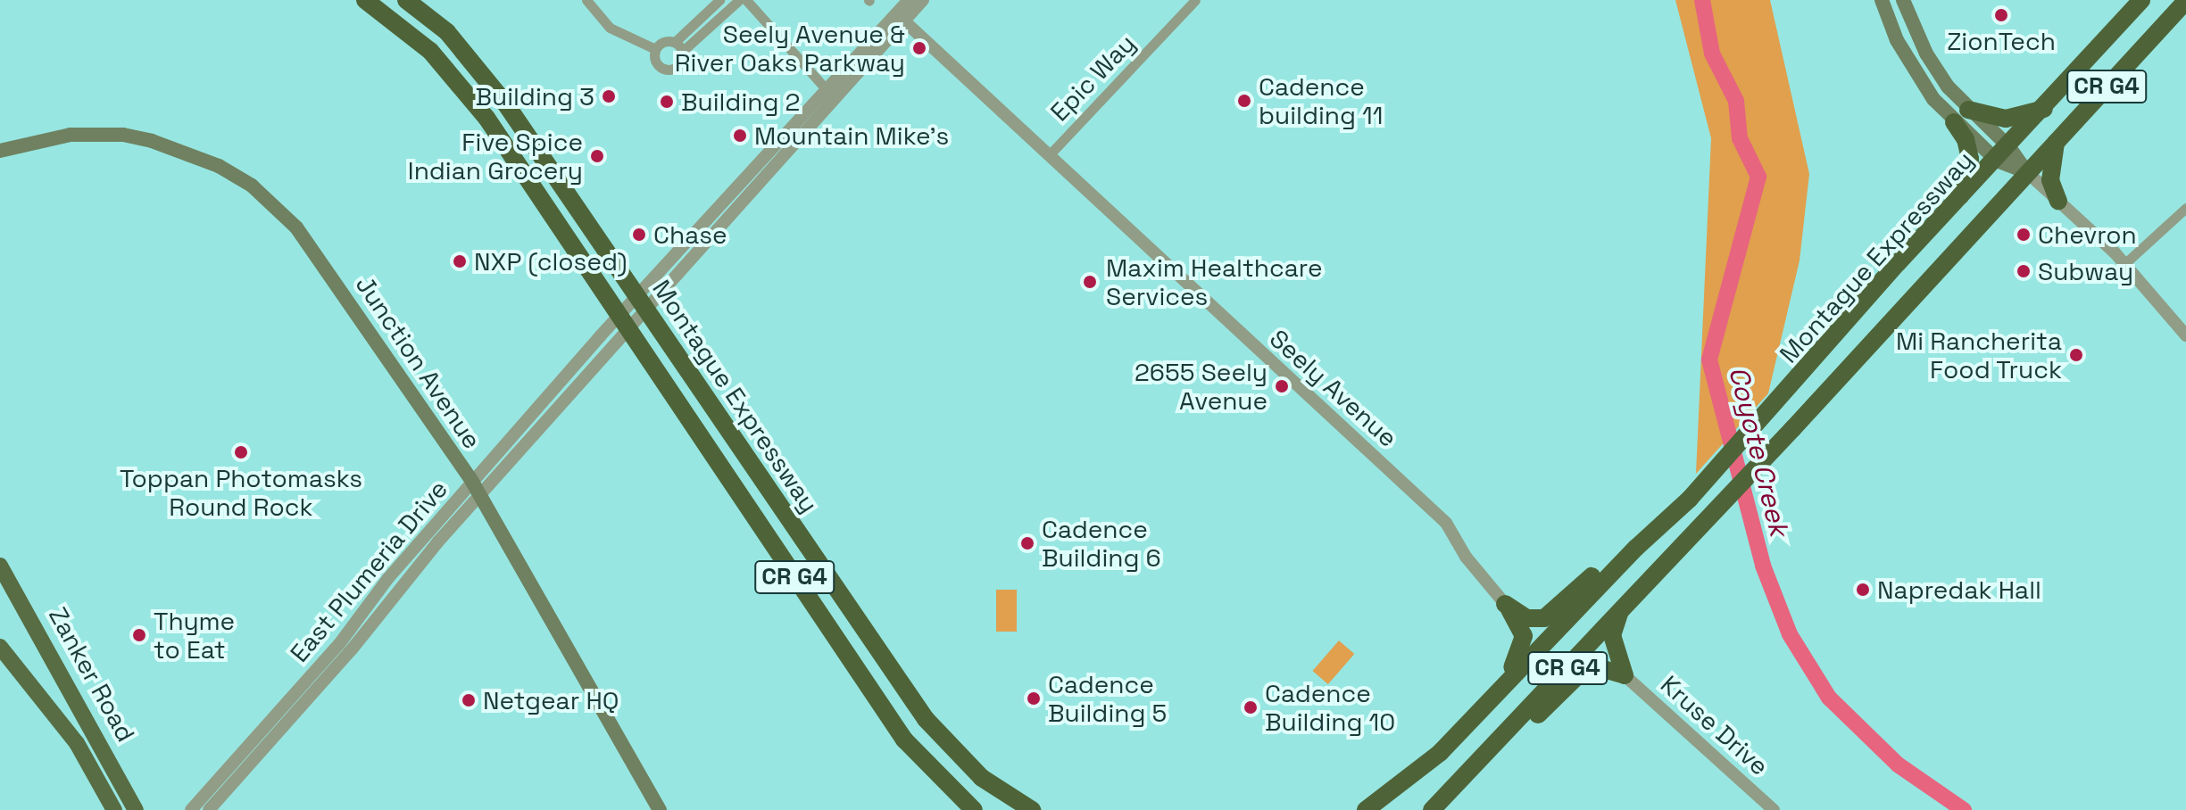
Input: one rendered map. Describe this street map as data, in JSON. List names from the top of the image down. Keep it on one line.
{"streets":{"highway":["CR G4","Montague Expressway"],"main road":["Junction Avenue","Zanker Road"],"street":["Epic Way","Seely Avenue","East Plumeria Drive","Kruse Drive"]},"crossings":[["Epic Way","Seely Avenue"],["CR G4","East Plumeria Drive"],["Montague Expressway","East Plumeria Drive"],["Junction Avenue","East Plumeria Drive"]],"water":["Coyote Creek"],"places":["ZionTech","Seely Avenue & River Oaks Parkway","Building 3","Cadence building 11","Building 2","Mountain Mike's","Five Spice Indian Grocery","Chase","Chevron","NXP (closed)","Subway","Maxim Healthcare Services","Mi Rancherita Food Truck","2655 Seely Avenue","Toppan Photomasks Round Rock","Cadence Building 6","Napredak Hall","Thyme to Eat","Cadence Building 5","Netgear HQ","Cadence Building 10"]}
